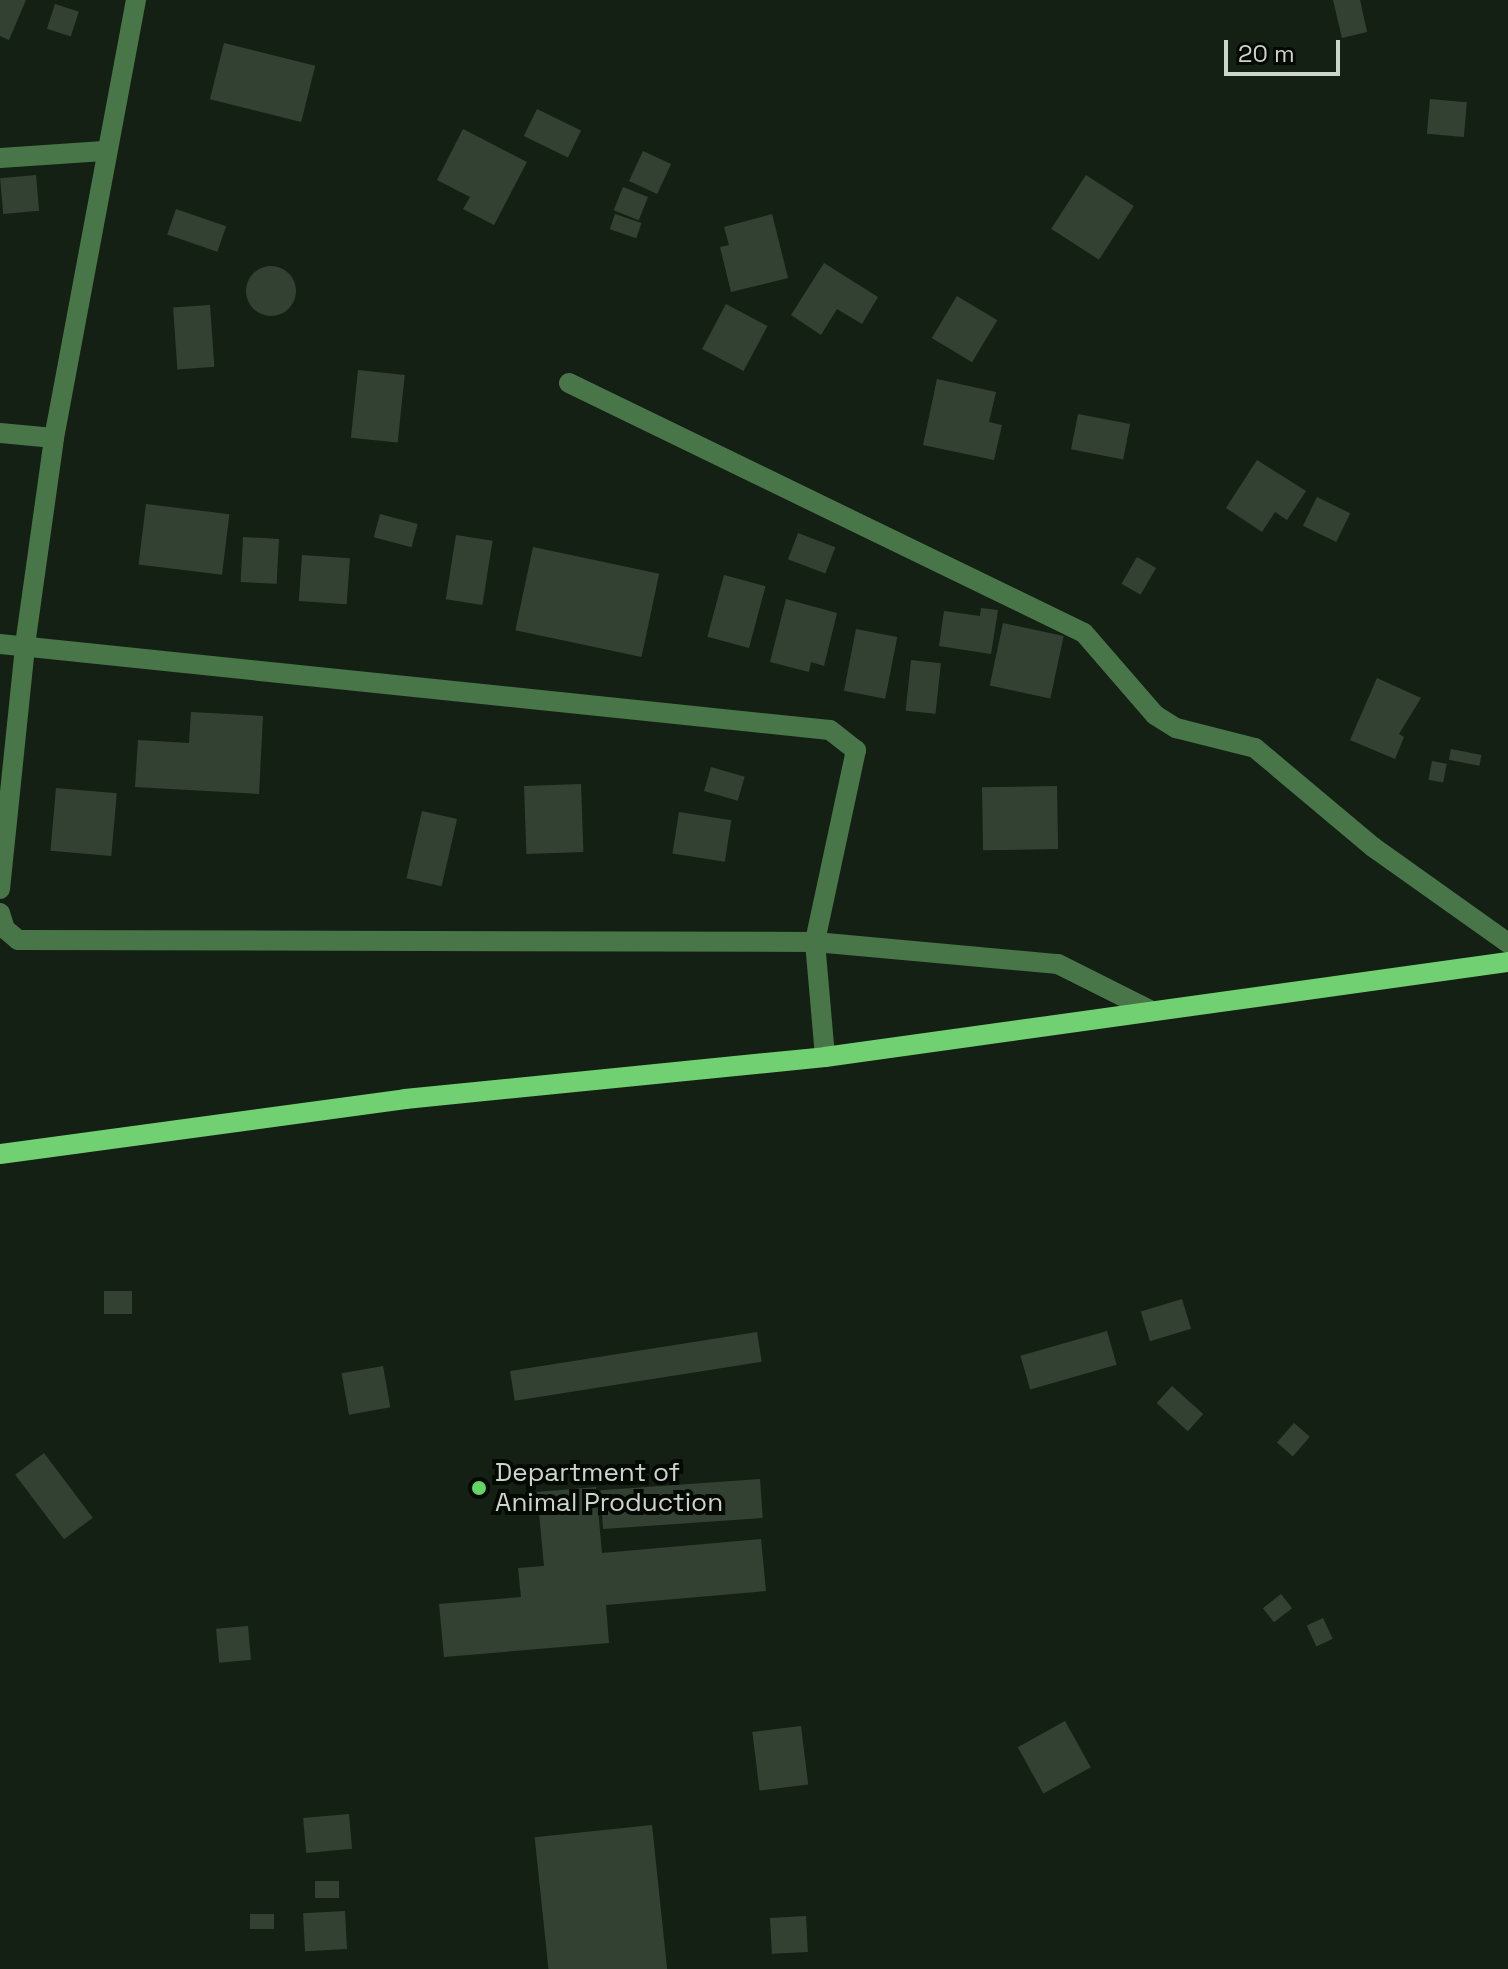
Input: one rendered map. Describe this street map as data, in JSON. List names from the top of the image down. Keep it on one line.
{"places":["Department of Animal Production"],"scale_bar":"20 m"}
